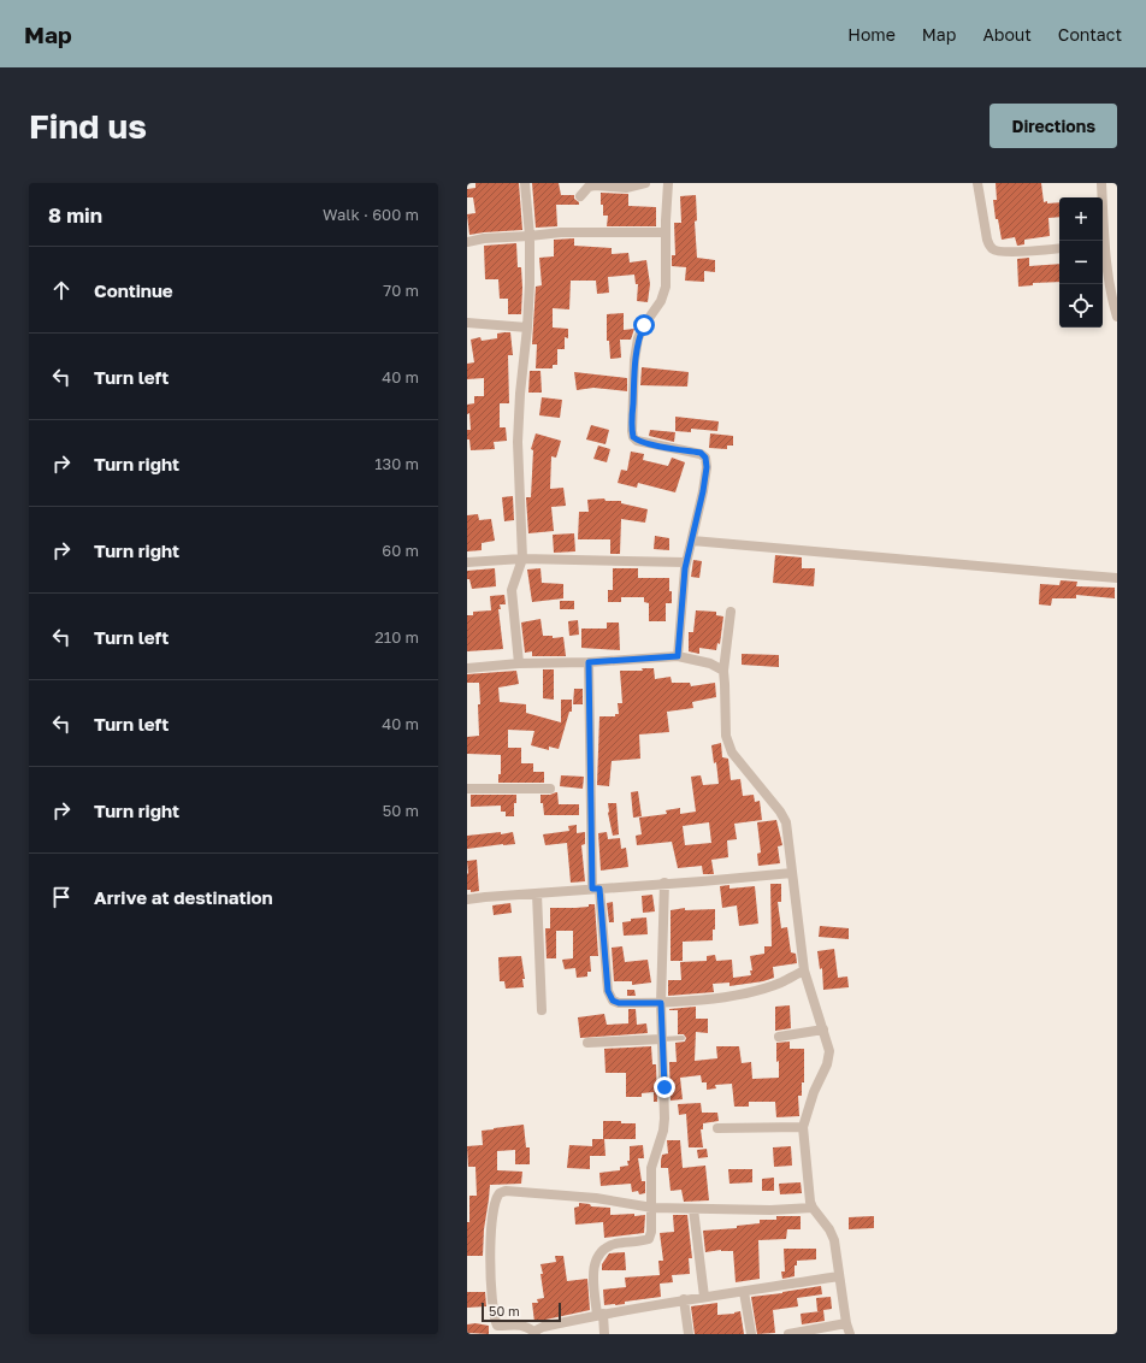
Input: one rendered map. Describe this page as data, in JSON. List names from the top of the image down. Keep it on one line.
{"scale_bar":"50 m","page":{"header":"Map","nav":["Home","Map","About","Contact"],"buttons":"Directions","title":"Find us","heading":["8 min","Walk · 600 m"],"map_buttons":["+","−"],"list":[["Continue","70 m"],["Turn left","40 m"],["Turn right","130 m"],["Turn right","60 m"],["Turn left","210 m"],["Turn left","40 m"],["Turn right","50 m"],"Arrive at destination"],"scale":"50 m"}}
